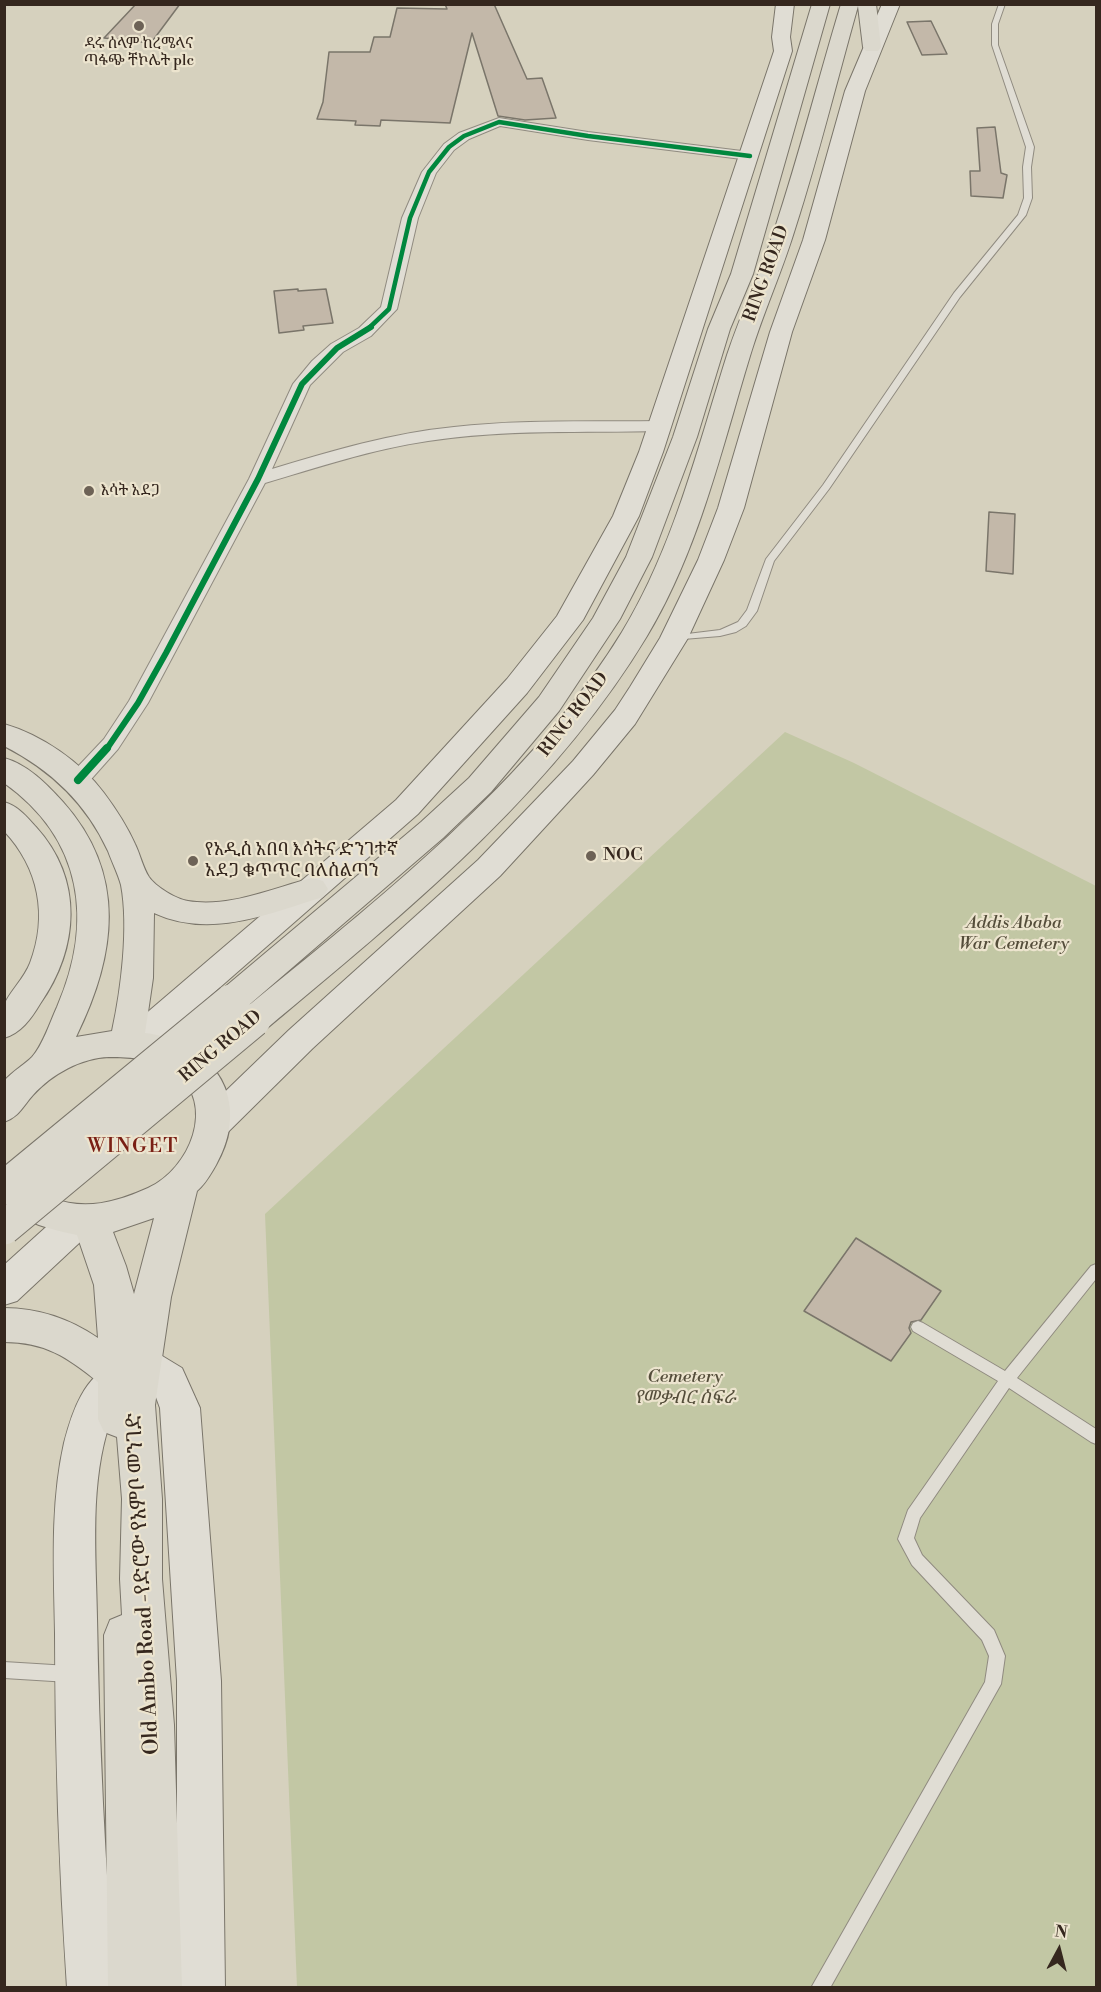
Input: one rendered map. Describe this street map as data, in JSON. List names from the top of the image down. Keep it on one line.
{"streets":{"main road":["RING ROAD","Old Ambo Road -የድሮው የአምቦ መንገድ"]},"districts":["WINGET"],"parks":["Addis Ababa War Cemetery","Cemetery የመቃብር ስፍራ"],"places":["ዳሩ ሰላም ከረሜላና ጣፋጭ ቸኮሌት plc","እሳት አደጋ","NOC","የአዲስ አበባ እሳትና ድንገተኛ አደጋ ቁጥጥር ባለስልጣን"],"north":"top"}
